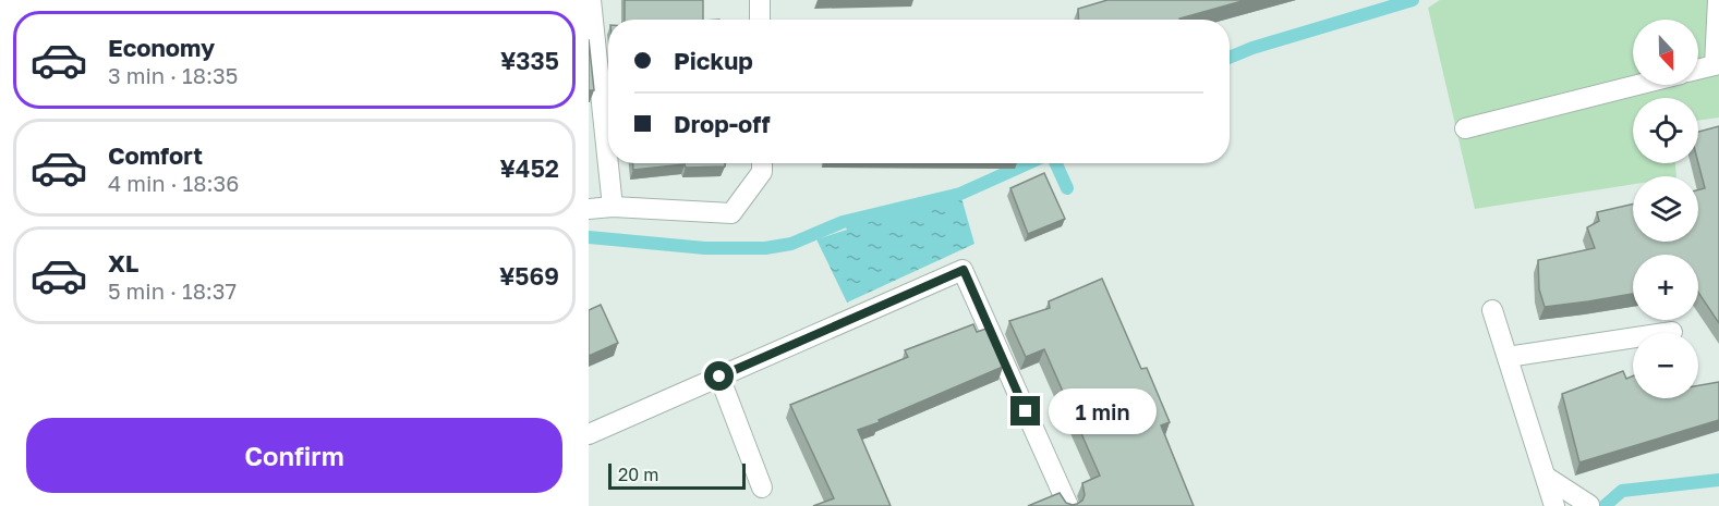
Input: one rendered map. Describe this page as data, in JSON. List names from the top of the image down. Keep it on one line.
{"scale_bar":"20 m","north":"bottom","page":{"list":[{"name":"Economy","note":"3 min · 18:35","value":"¥335"},{"name":"Comfort","note":"4 min · 18:36","value":"¥452"},{"name":"XL","note":"5 min · 18:37","value":"¥569"}],"map_buttons":["+","−"],"banner":["Pickup","Drop-off"],"bubble":"1 min","buttons":"Confirm","scale":"20 m"}}
